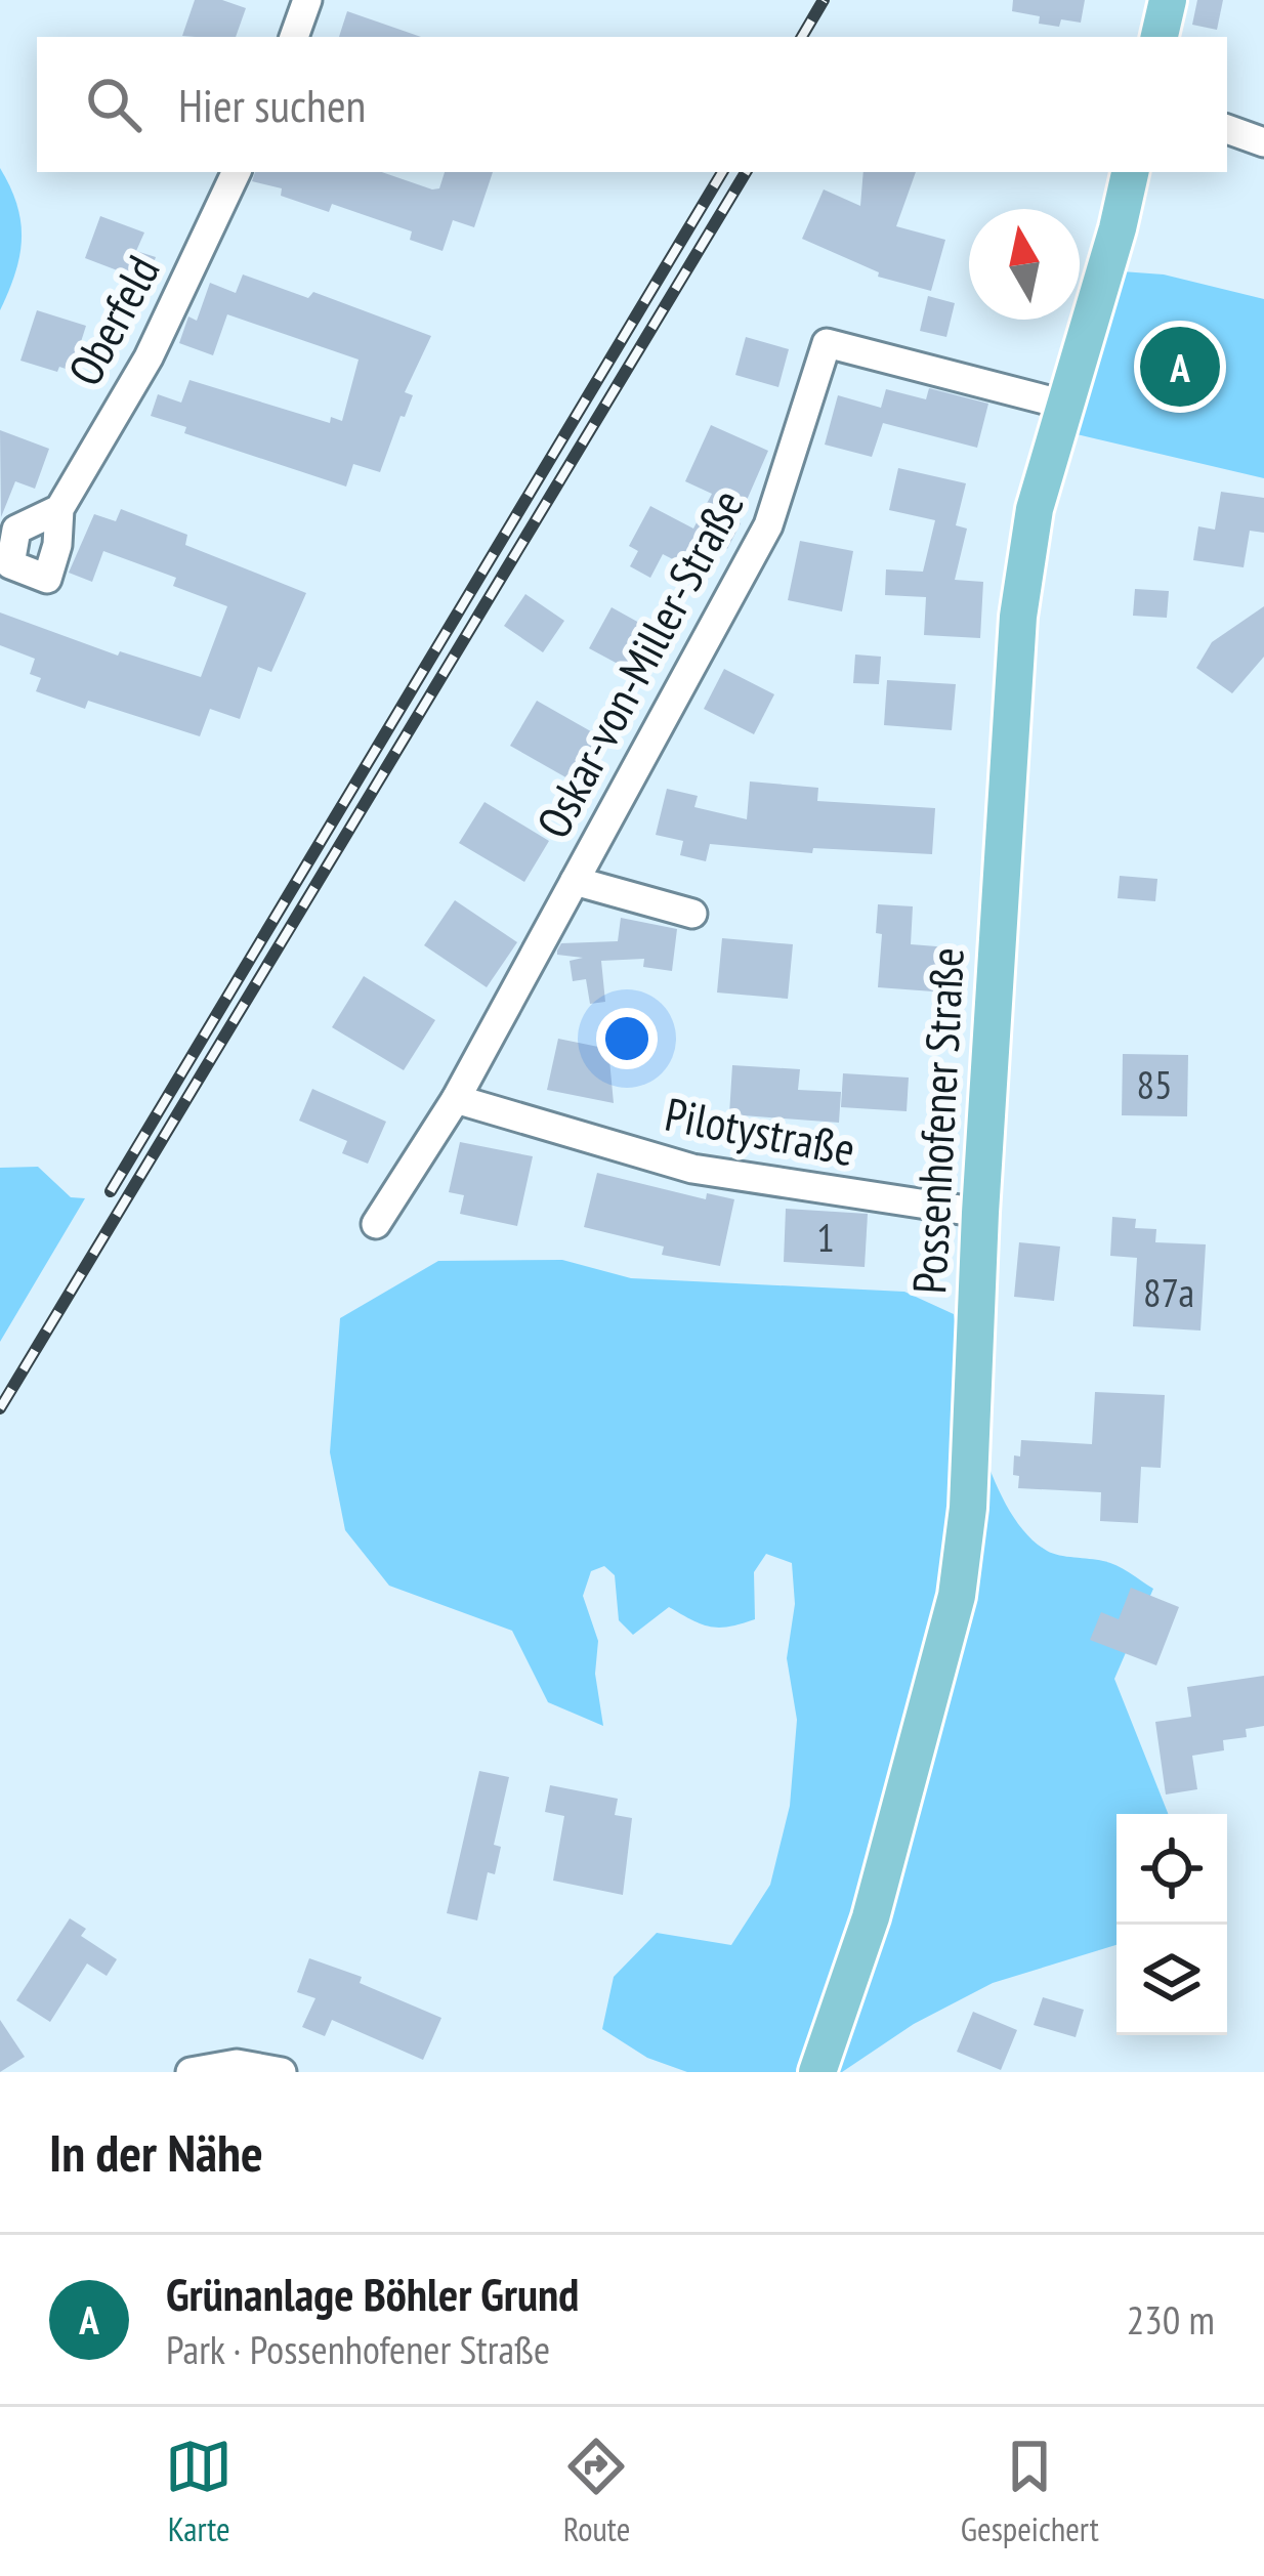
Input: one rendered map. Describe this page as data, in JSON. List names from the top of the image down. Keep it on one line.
{"streets":{"main road":["Possenhofener Straße"],"street":["Oberfeld","Oskar-von-Miller-Straße","Pilotystraße"]},"crossings":[["Oskar-von-Miller-Straße","Possenhofener Straße"],["Oskar-von-Miller-Straße","Pilotystraße"],["Possenhofener Straße","Pilotystraße"]],"house_numbers":["85","1","87a"],"north":"top","page":{"search":"Hier suchen","pins":"A","heading":"In der Nähe","list":[{"mark":"A","name":"Grünanlage Böhler Grund","note":"Park · Possenhofener Straße","value":"230 m"}],"nav":["Karte","Route","Gespeichert"]}}
